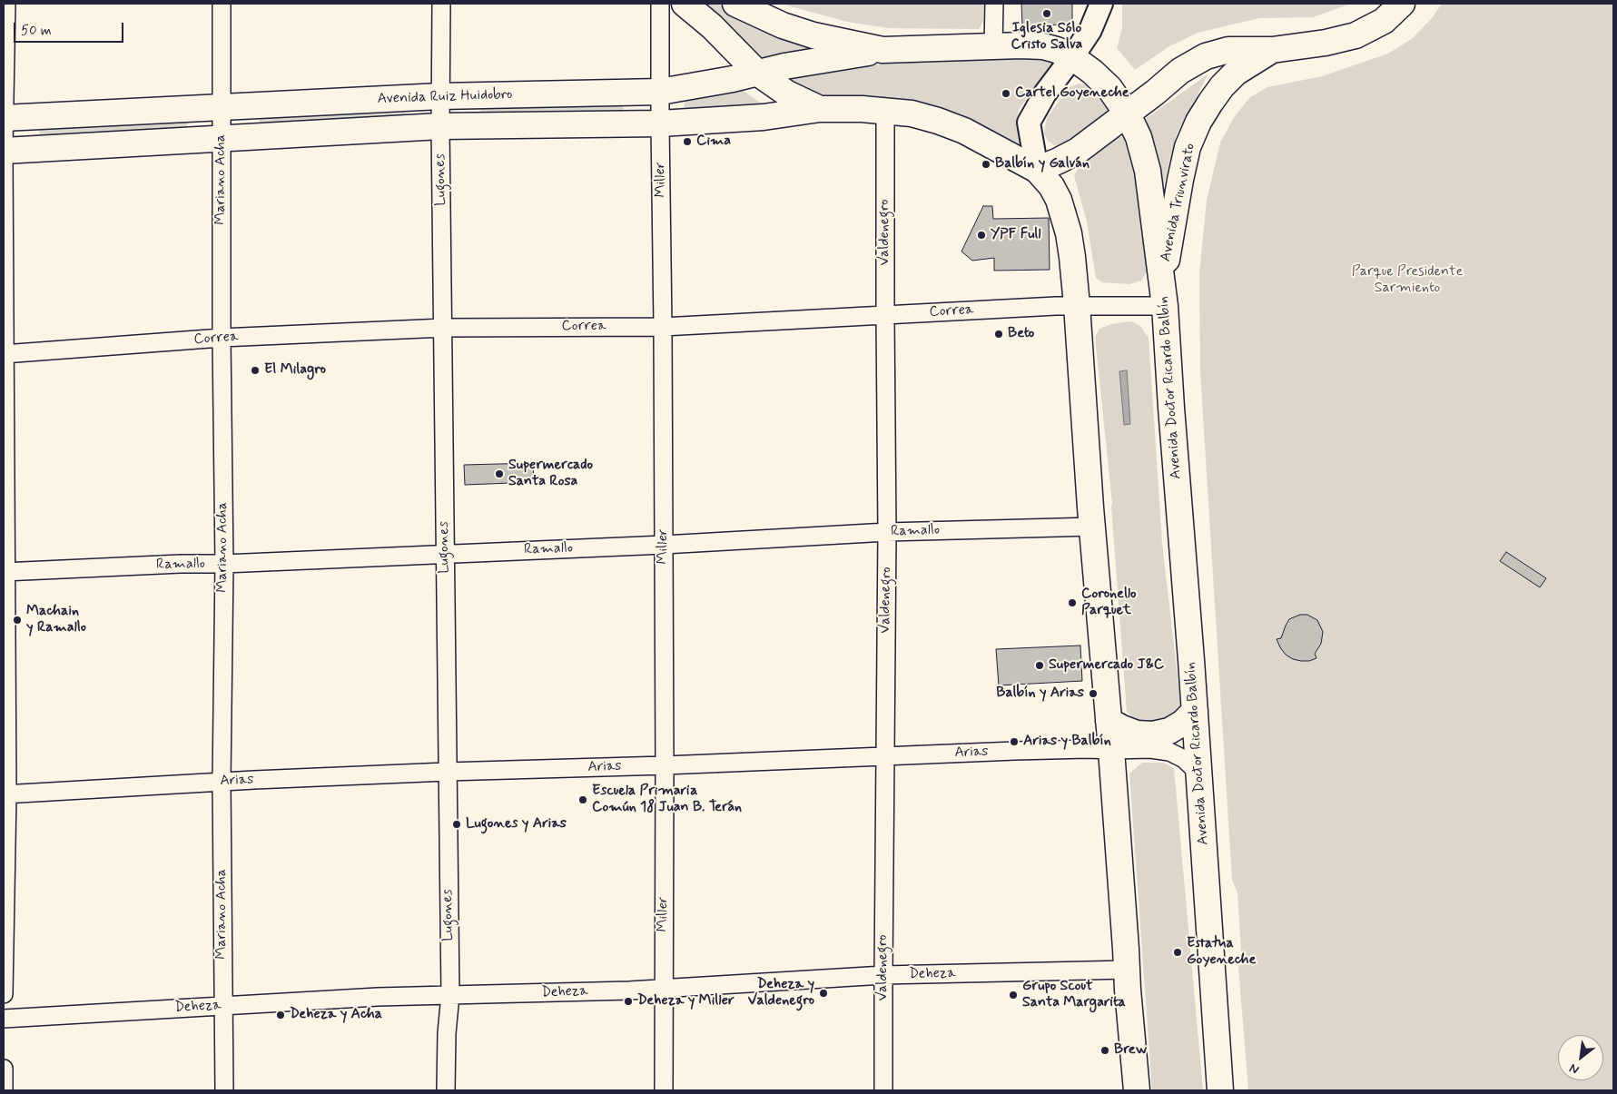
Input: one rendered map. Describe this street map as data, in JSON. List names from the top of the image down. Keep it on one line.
{"streets":{"main road":["Avenida Ruiz Huidobro","Avenida Triunvirato","Avenida Doctor Ricardo Balbín"],"street":["Mariano Acha","Lugones","Miller","Valdenegro","Correa","Ramallo","Arias","Deheza"]},"crossings":[["Avenida Ruiz Huidobro","Mariano Acha"],["Avenida Ruiz Huidobro","Lugones"],["Avenida Ruiz Huidobro","Miller"],["Avenida Ruiz Huidobro","Valdenegro"],["Avenida Ruiz Huidobro","Avenida Doctor Ricardo Balbín"],["Mariano Acha","Correa"],["Mariano Acha","Ramallo"],["Mariano Acha","Arias"],["Mariano Acha","Deheza"],["Lugones","Correa"],["Lugones","Ramallo"],["Lugones","Arias"],["Lugones","Deheza"],["Miller","Correa"],["Miller","Ramallo"],["Miller","Arias"],["Miller","Deheza"],["Avenida Triunvirato","Avenida Doctor Ricardo Balbín"],["Valdenegro","Correa"],["Valdenegro","Ramallo"],["Valdenegro","Arias"],["Valdenegro","Deheza"],["Correa","Avenida Doctor Ricardo Balbín"],["Avenida Doctor Ricardo Balbín","Arias"]],"parks":["Parque Presidente Sarmiento"],"places":["Iglesia Sólo Cristo Salva","Cartel Goyeneche","Cima","Balbín y Galván","YPF Full","Beto","El Milagro","Supermercado Santa Rosa","Coronello Parquet","Machain y Ramallo","Supermercado J&C","Balbín y Arias","Arias y Balbín","Escuela Primaria Común 18 Juan B. Terán","Lugones y Arias","Estatua Goyeneche","Deheza y Valdenegro","Grupo Scout Santa Margarita","Deheza y Miller","Deheza y Acha","Brew"],"scale_bar":"50 m","north":"bottom left"}
